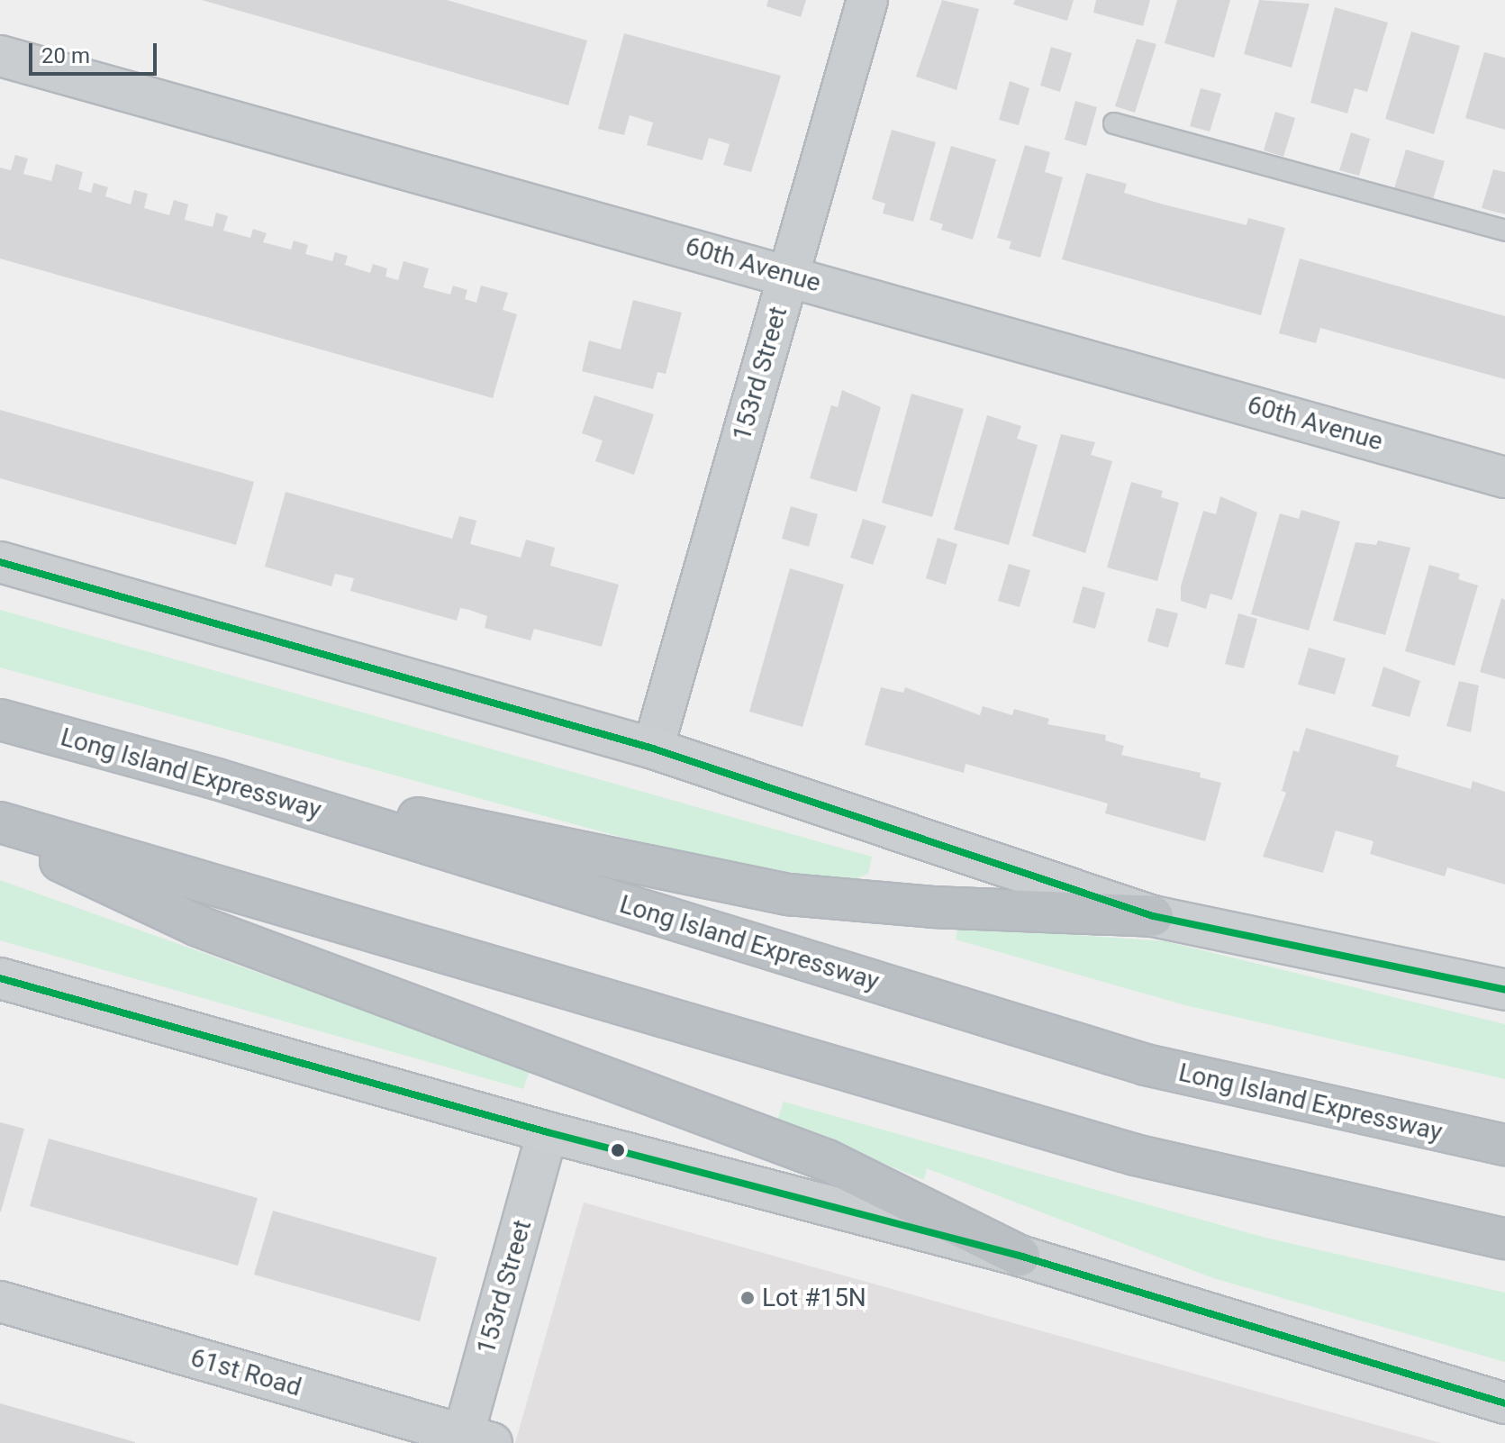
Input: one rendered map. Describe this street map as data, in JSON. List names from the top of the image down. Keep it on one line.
{"streets":{"highway":["Long Island Expressway"],"street":["60th Avenue","153rd Street","61st Road"]},"crossings":[["60th Avenue","153rd Street"],["153rd Street","61st Road"]],"places":["Lot #15N"],"scale_bar":"20 m"}
